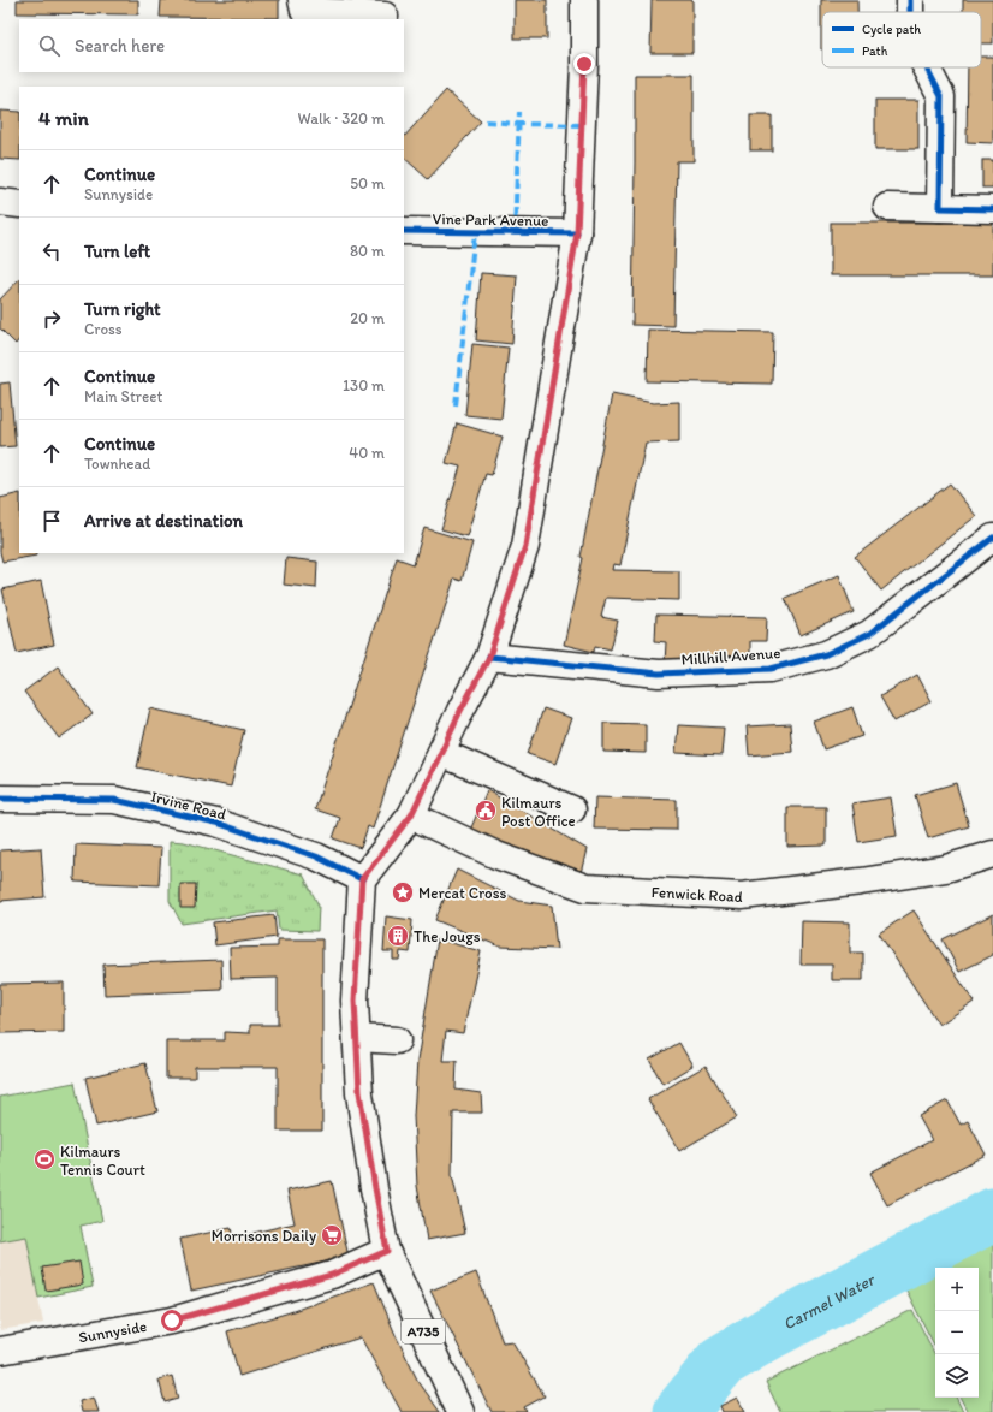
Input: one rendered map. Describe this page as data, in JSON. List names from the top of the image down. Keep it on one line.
{"streets":{"main road":["Vine Park Avenue","Millhill Avenue","Irvine Road","Fenwick Road","Sunnyside","A735"]},"crossings":[["Irvine Road","A735"],["Sunnyside","A735"]],"water":["Carmel Water"],"places":{"public building":["Kilmaurs Post Office"],"place":["Mercat Cross"],"building":["The Jougs"],"sports":["Kilmaurs Tennis Court"],"supermarket":["Morrisons Daily"]},"legend":["Cycle path","Path"],"page":{"search":"Search here","heading":["4 min","Walk · 320 m"],"list":[["Continue","Sunnyside","50 m"],["Turn left","80 m"],["Turn right","Cross","20 m"],["Continue","Main Street","130 m"],["Continue","Townhead","40 m"],"Arrive at destination"],"map_buttons":["+","−"]}}
